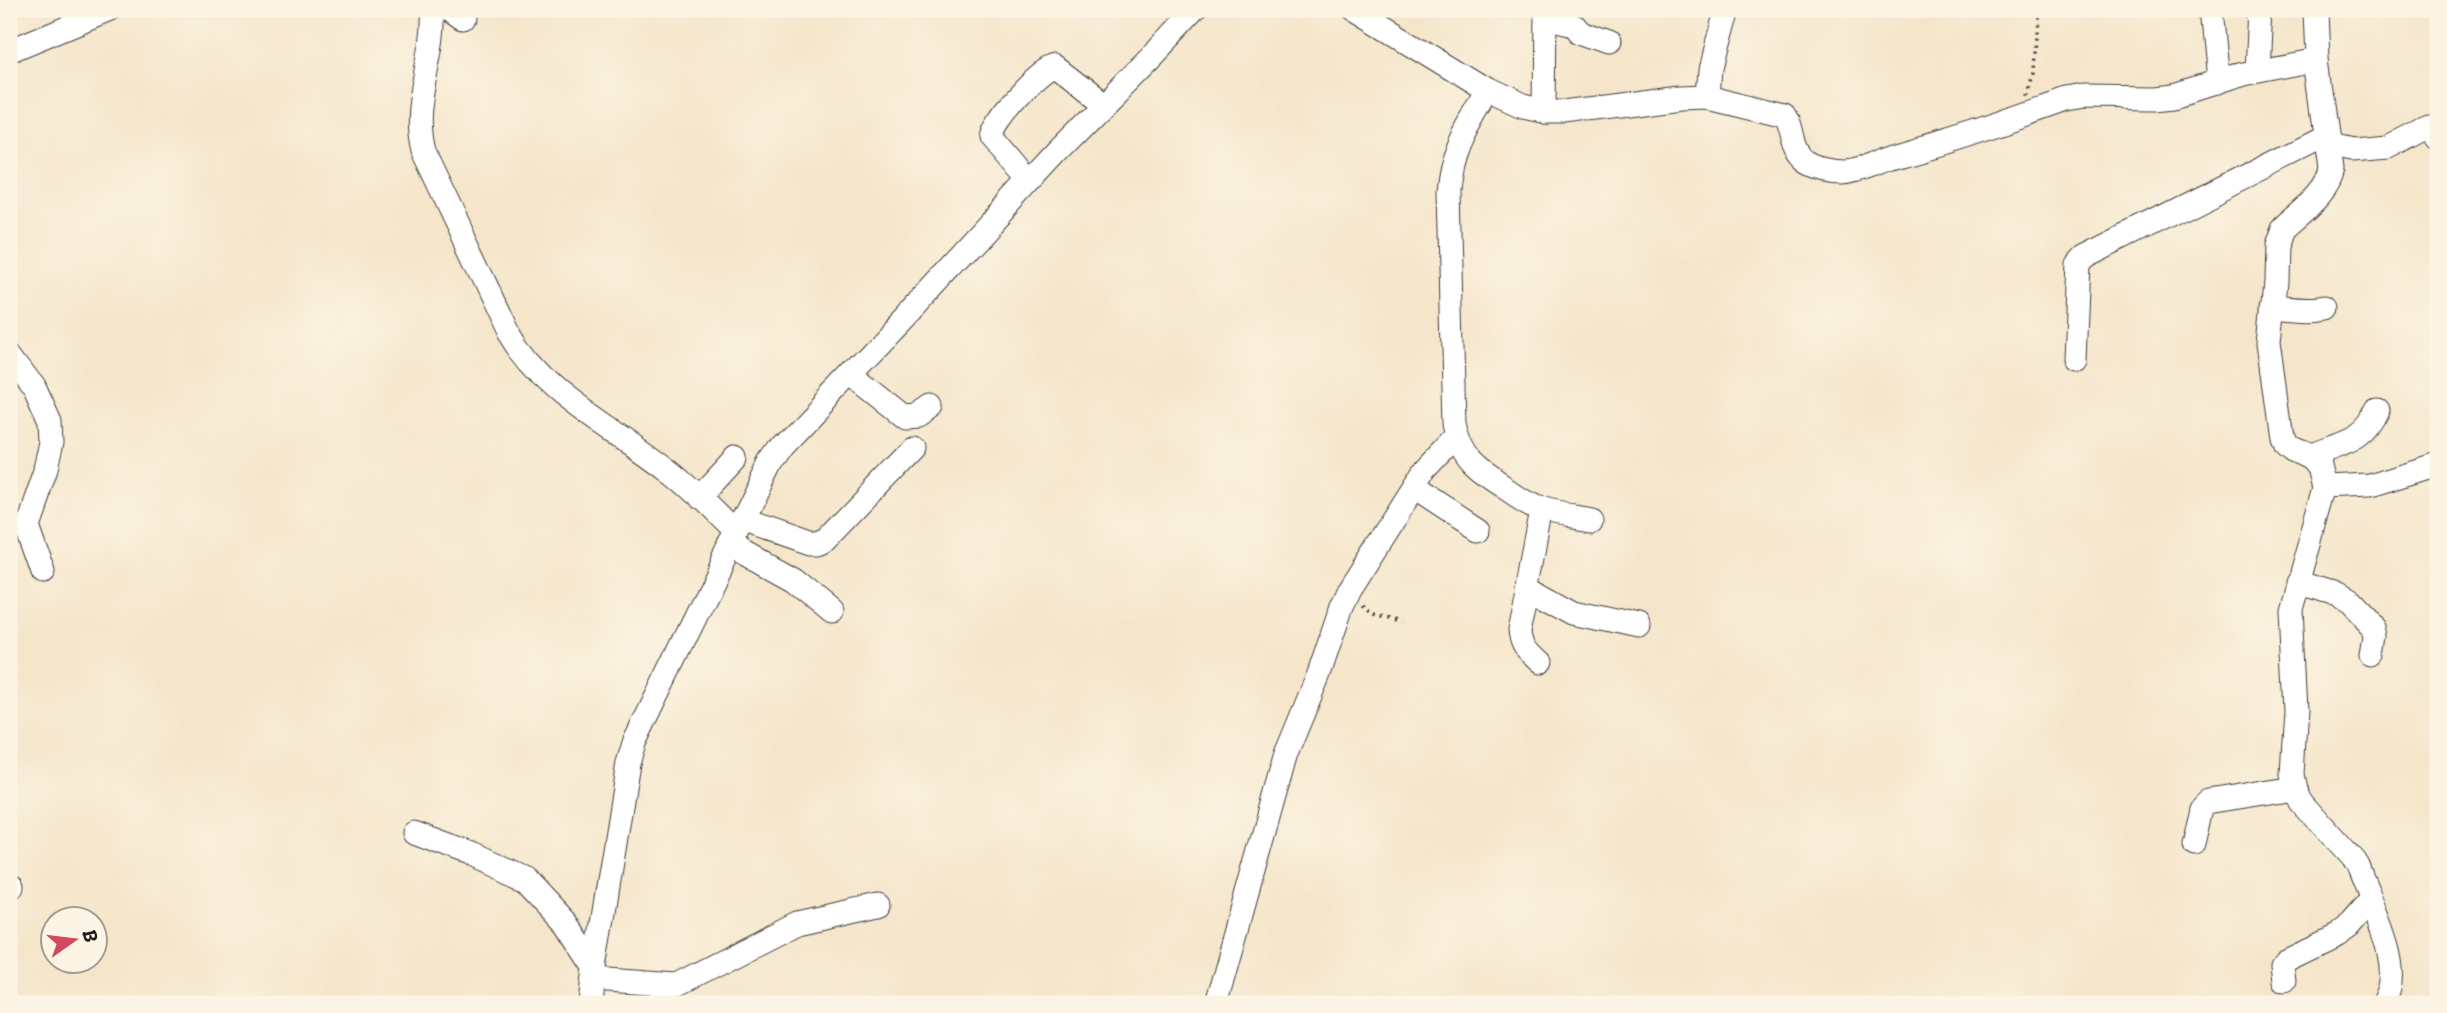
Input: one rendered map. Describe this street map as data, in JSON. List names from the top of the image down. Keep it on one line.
{"north":"right"}
